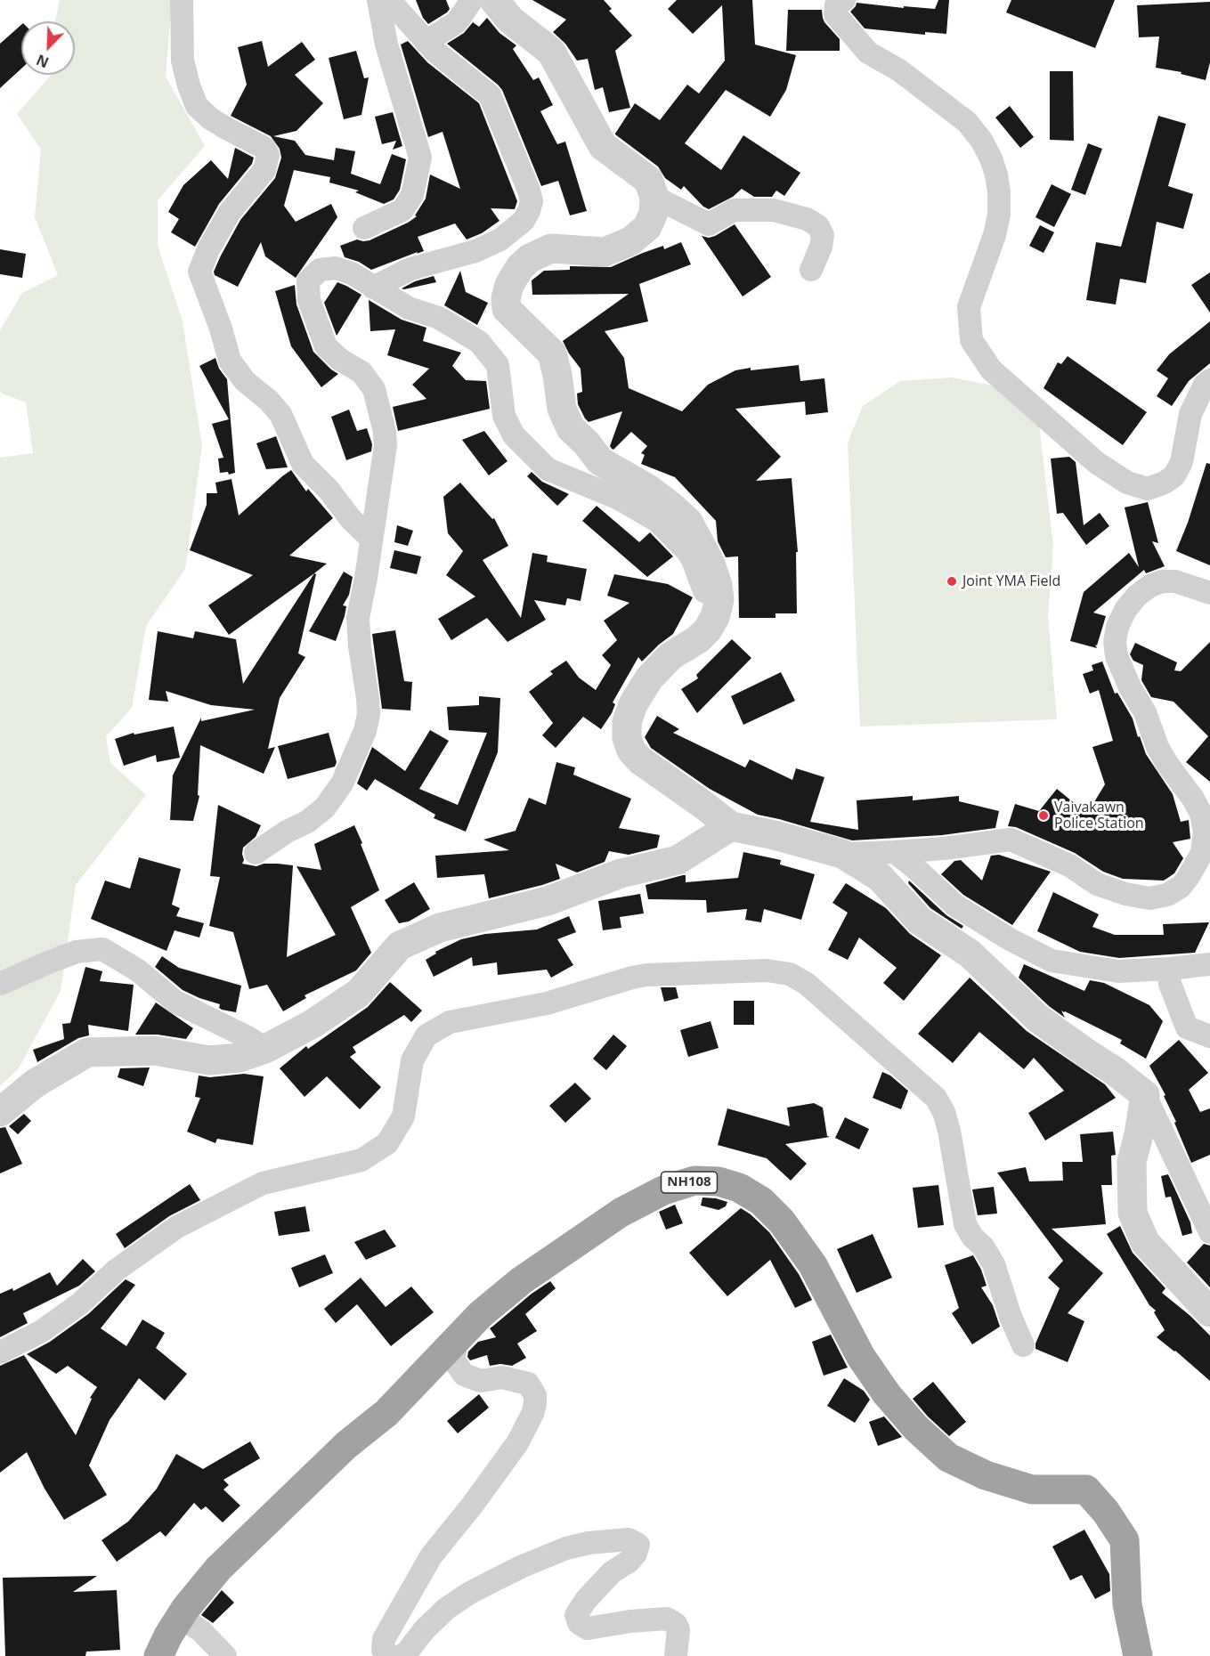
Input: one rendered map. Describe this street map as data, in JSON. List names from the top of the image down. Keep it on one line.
{"streets":{"highway":["NH108"]},"places":["Joint YMA Field","Vaivakawn Police Station"],"north":"bottom left"}
